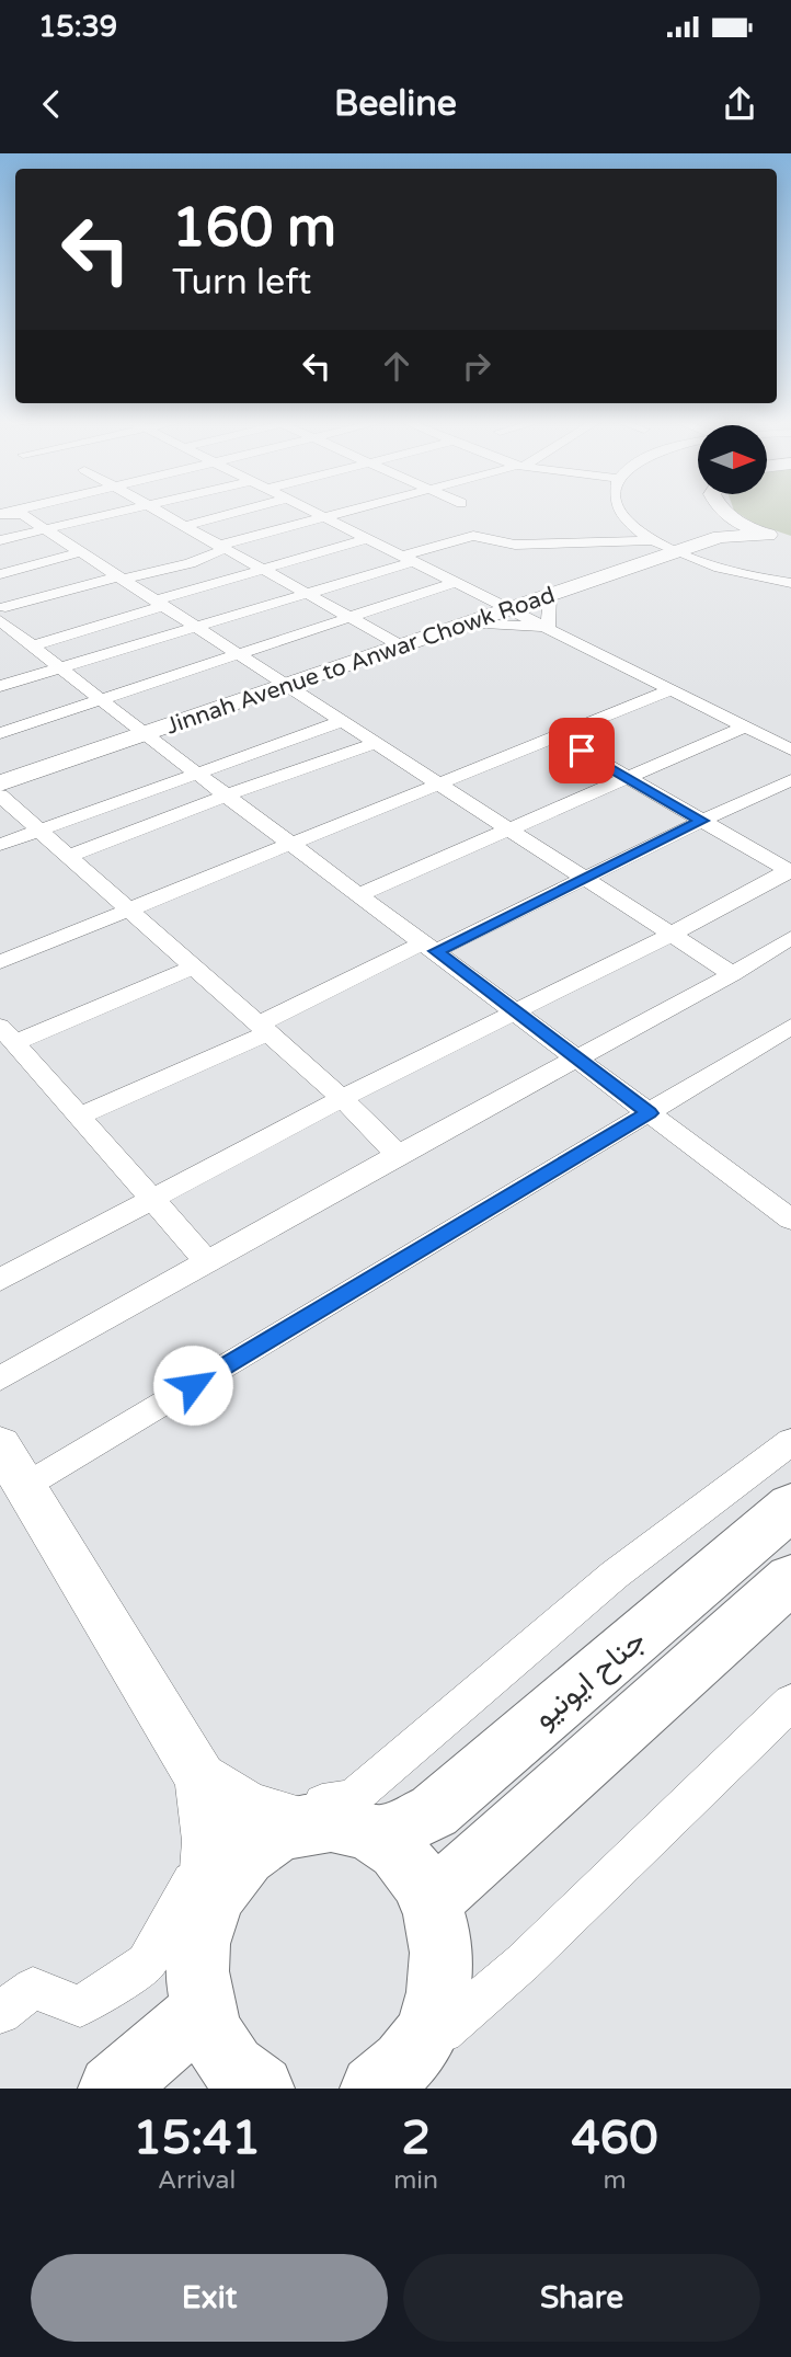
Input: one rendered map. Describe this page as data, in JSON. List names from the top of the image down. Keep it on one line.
{"streets":{"main road":["جناح ایونیو"],"street":["Jinnah Avenue to Anwar Chowk Road"]},"north":"right","page":{"status":"15:39","header":"Beeline","turn":["160 m","Turn left"],"eta":["15:41","Arrival","2","min","460","m"],"buttons":["Exit","Share"]}}
